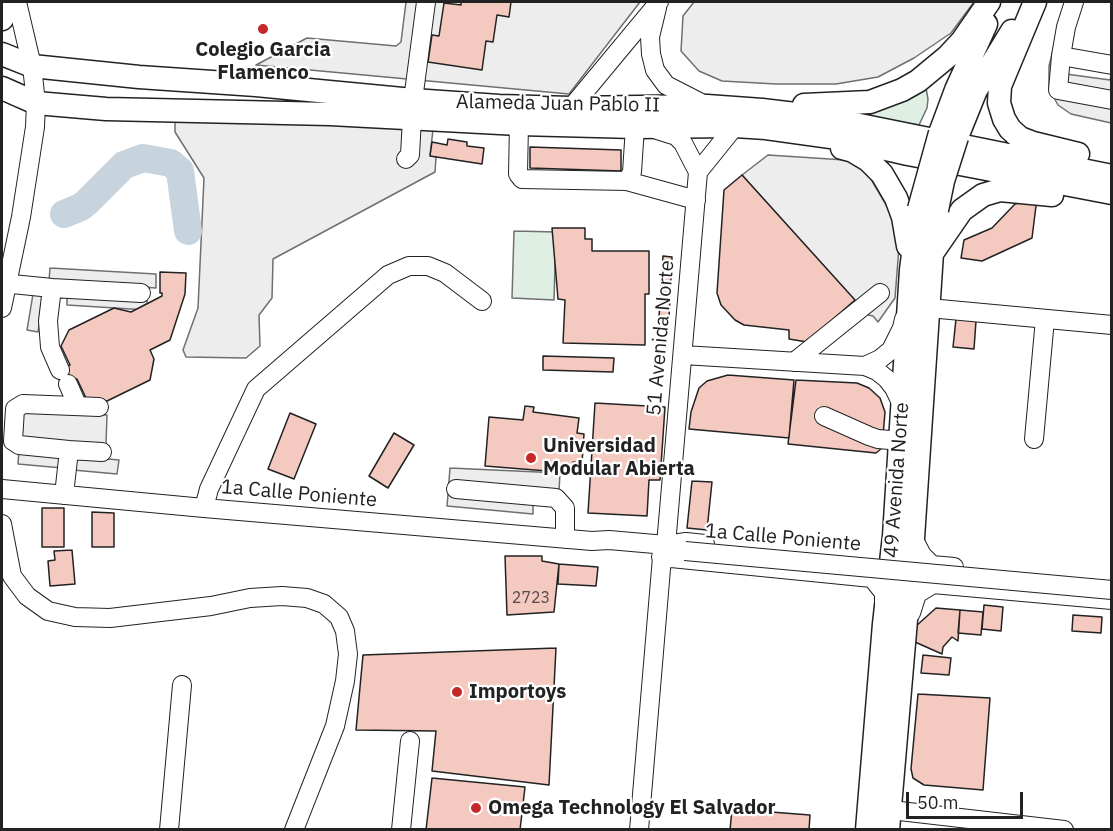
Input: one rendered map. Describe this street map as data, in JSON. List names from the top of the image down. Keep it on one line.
{"streets":{"main road":["Alameda Juan Pablo II","49 Avenida Norte"],"street":["51 Avenida Norte","1a Calle Poniente"]},"crossings":[["51 Avenida Norte","1a Calle Poniente"],["49 Avenida Norte","1a Calle Poniente"]],"places":["Colegio Garcia Flamenco","Universidad Modular Abierta","Importoys","Omega Technology El Salvador"],"house_numbers":["2723"],"scale_bar":"50 m"}
